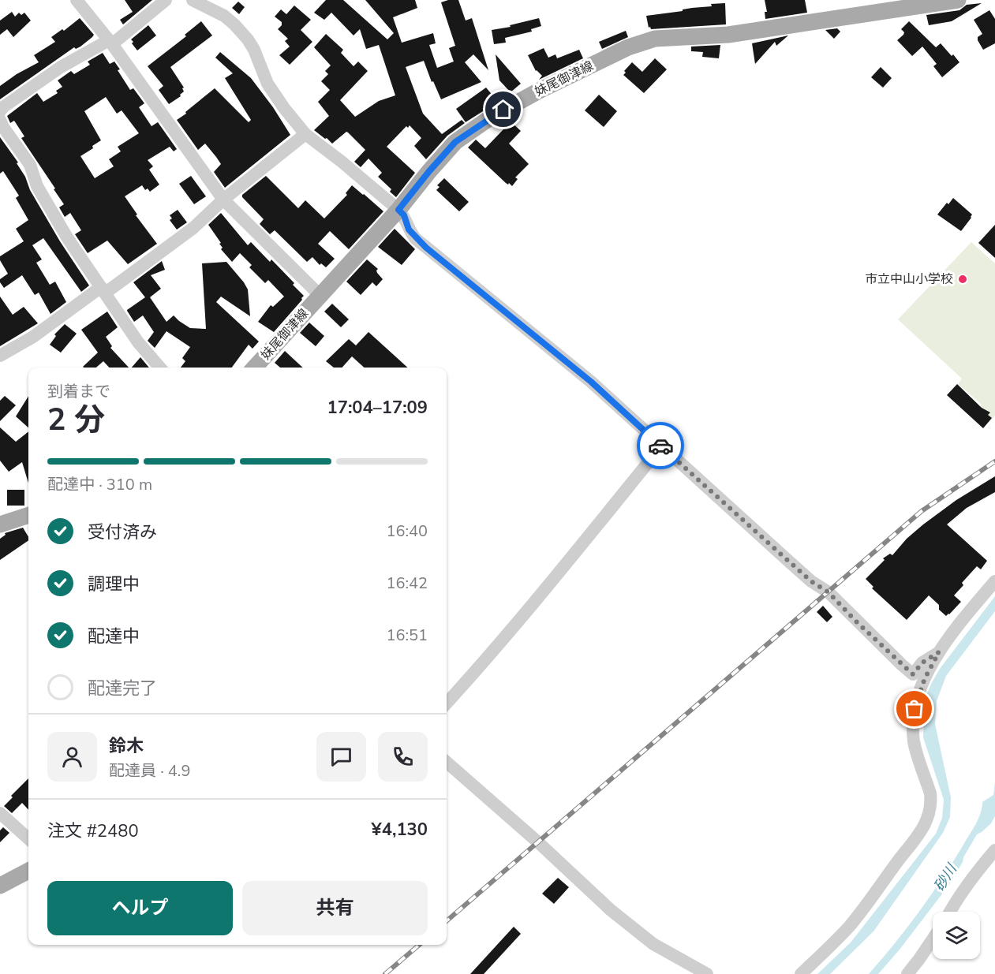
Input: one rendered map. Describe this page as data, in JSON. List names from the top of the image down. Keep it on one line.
{"streets":{"main road":["妹尾御津線"]},"water":["砂川"],"places":["市立中山小学校"],"page":{"heading":["2 分","到着まで","17:04–17:09"],"panel":["鈴木","配達員 · 4.9","注文 #2480","¥4,130"],"bar":"配達中 · 310 m","list":[["受付済み","16:40"],["調理中","16:42"],["配達中","16:51"],"配達完了"],"buttons":["ヘルプ","共有"]}}
